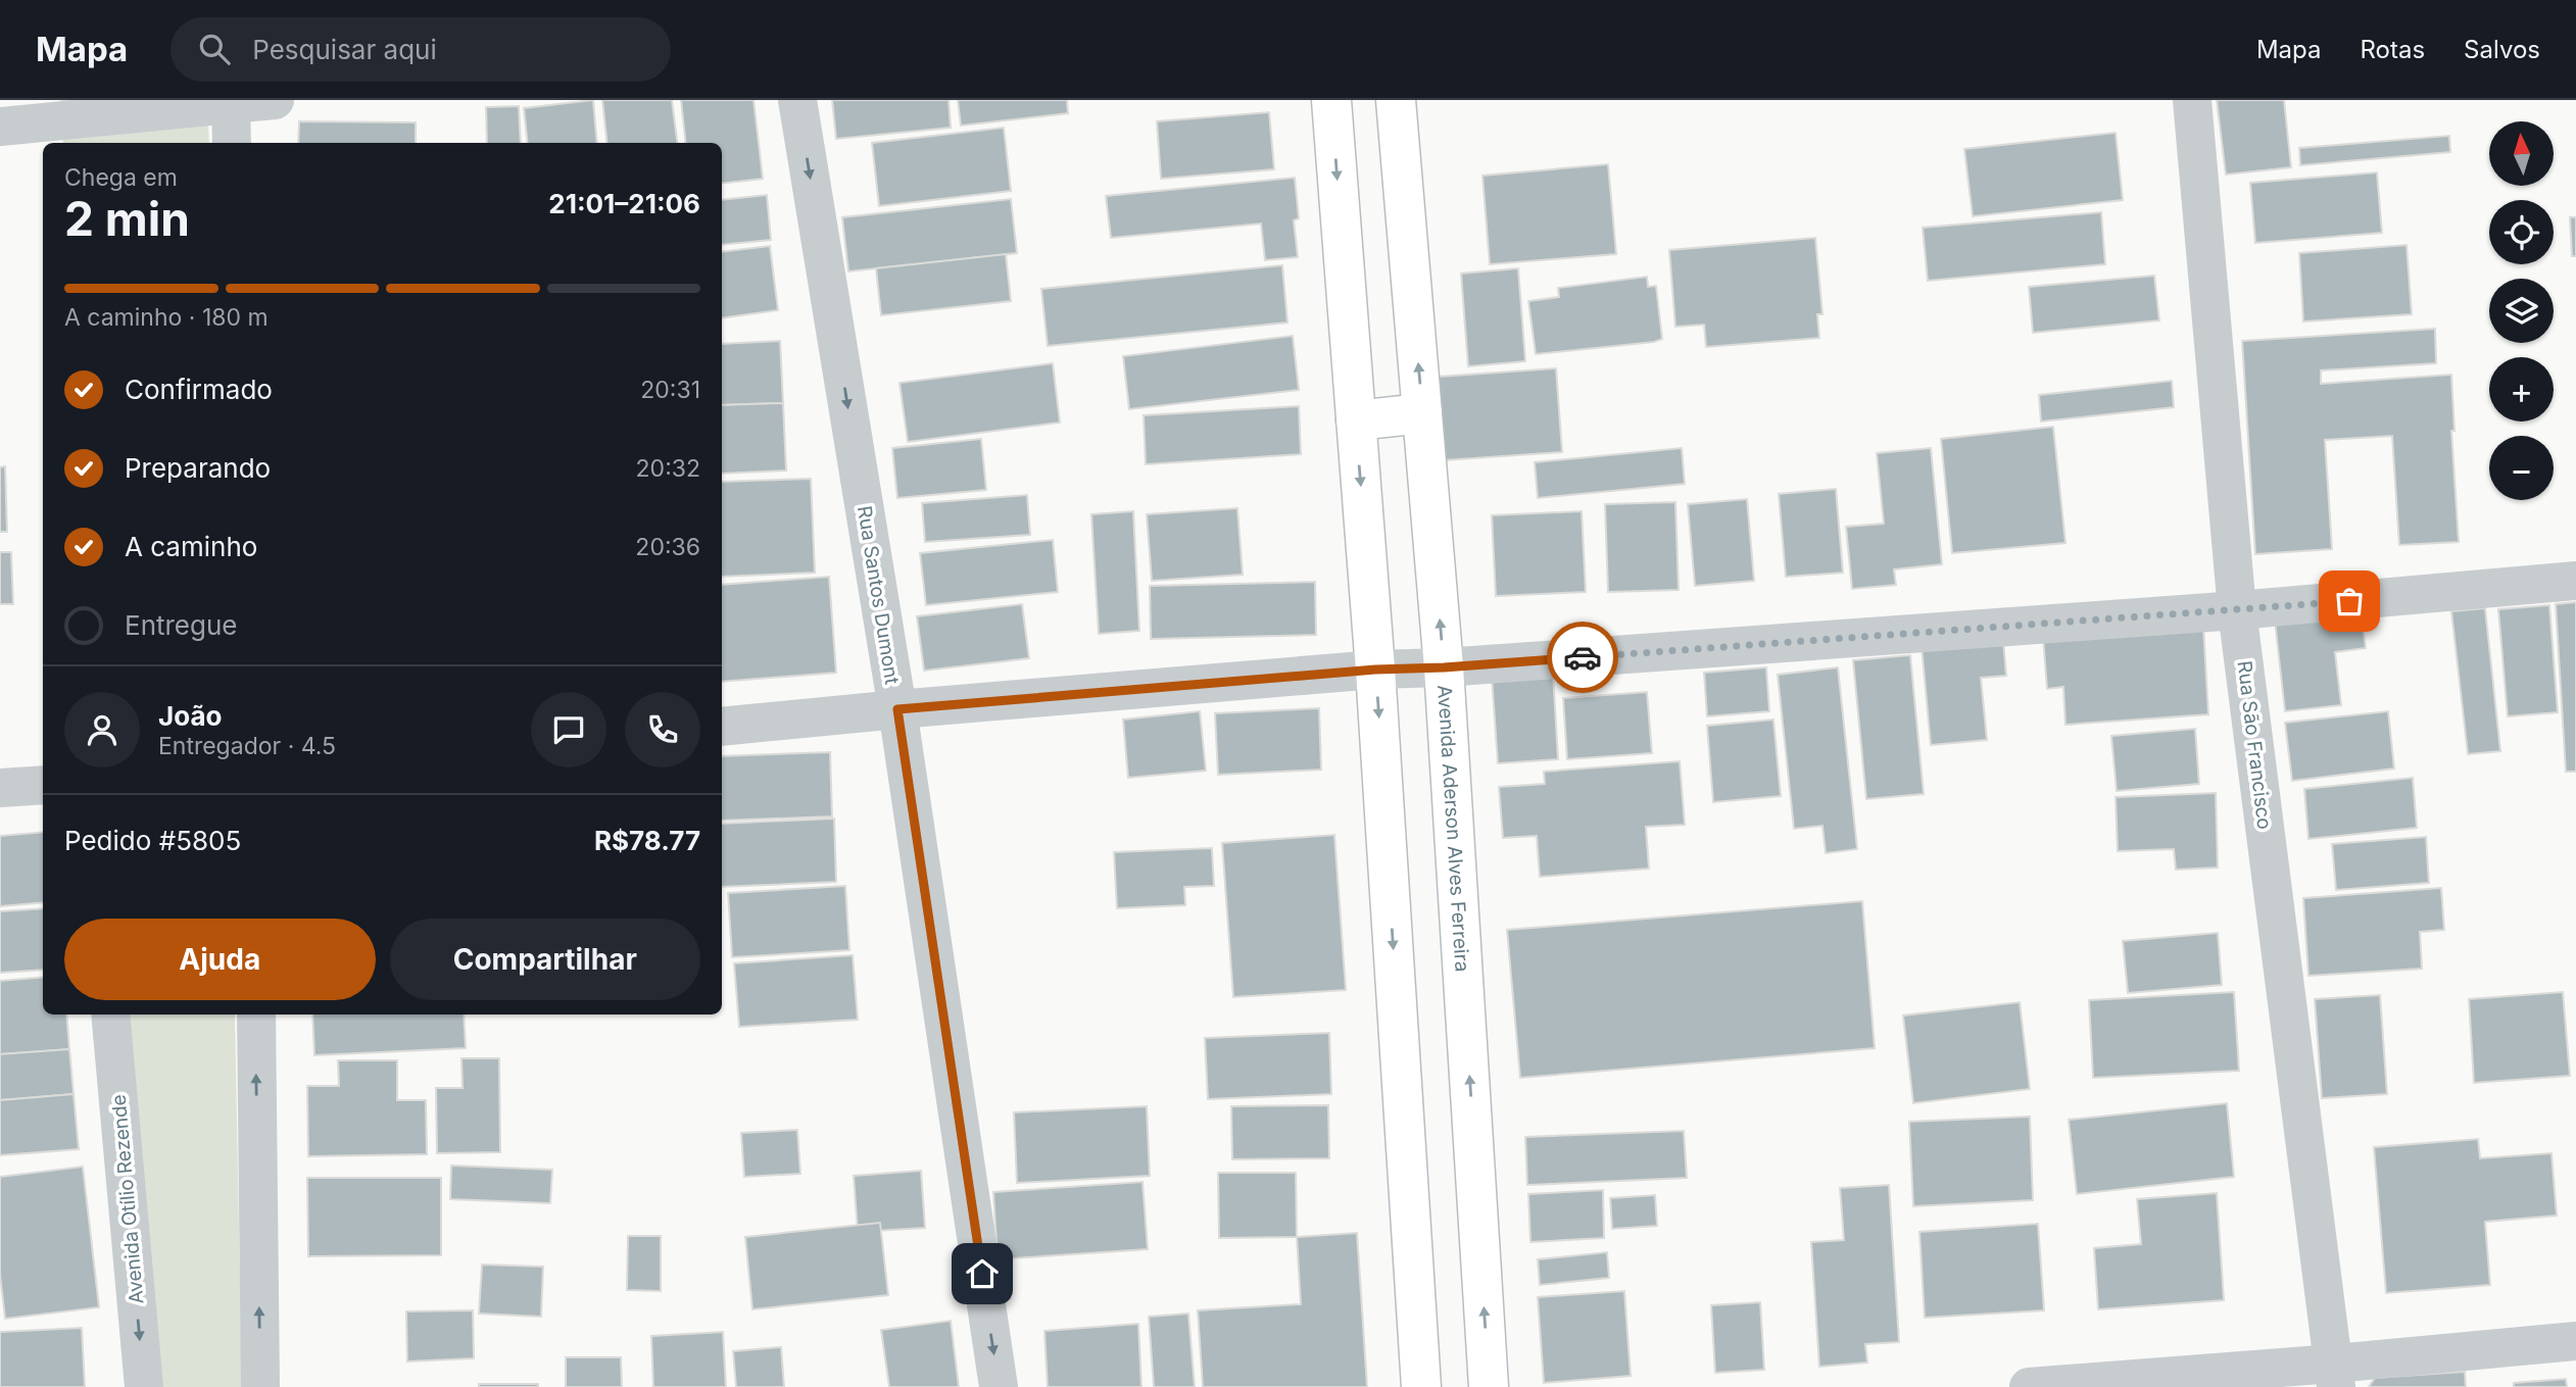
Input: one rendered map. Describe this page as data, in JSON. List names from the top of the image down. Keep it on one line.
{"streets":{"main road":["Avenida Aderson Alves Ferreira"],"street":["Rua Santos Dumont","Rua São Francisco","Avenida Otílio Rezende"]},"one_way":["Rua Santos Dumont"],"north":"top","page":{"header":"Mapa","search":"Pesquisar aqui","nav":["Mapa","Rotas","Salvos"],"map_buttons":["+","−"],"heading":["2 min","Chega em","21:01–21:06"],"panel":["João","Entregador · 4.5","Pedido #5805","R$78.77"],"bar":"A caminho · 180 m","list":[["Confirmado","20:31"],["Preparando","20:32"],["A caminho","20:36"],"Entregue"],"buttons":["Ajuda","Compartilhar"]}}
